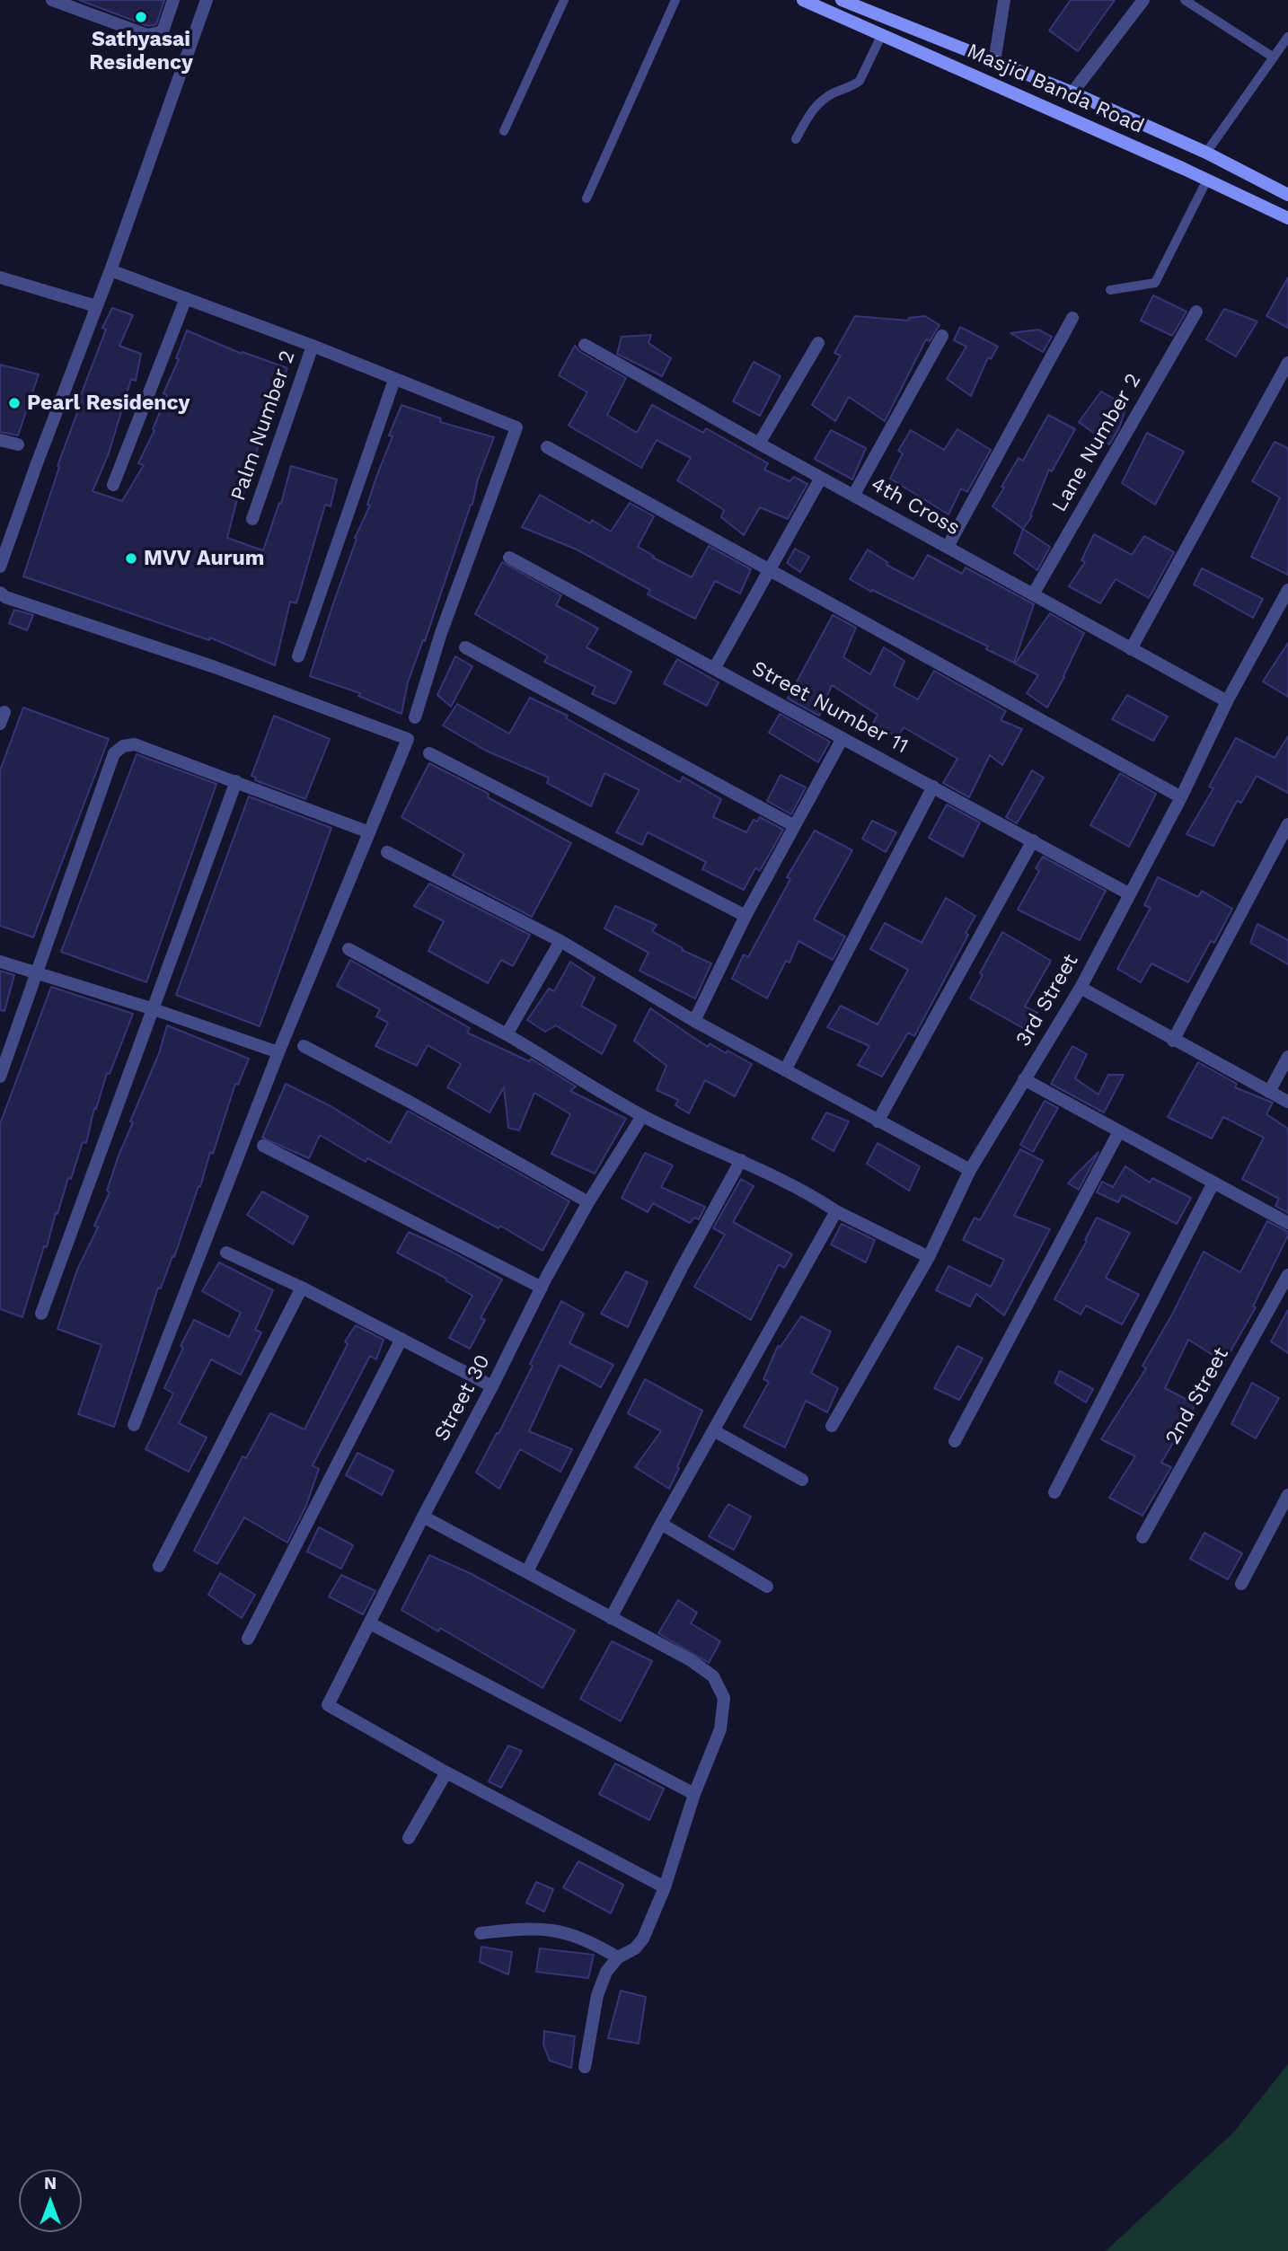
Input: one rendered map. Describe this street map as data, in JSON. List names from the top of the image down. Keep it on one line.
{"streets":{"main road":["Masjid Banda Road"],"street":["Palm Number 2","Lane Number 2","4th Cross","Street Number 11","3rd Street","2nd Street","Street 30"]},"crossings":[["Lane Number 2","4th Cross"],["4th Cross","3rd Street"],["Street Number 11","3rd Street"]],"places":["Sathyasai Residency","Pearl Residency","MVV Aurum"],"north":"top"}
